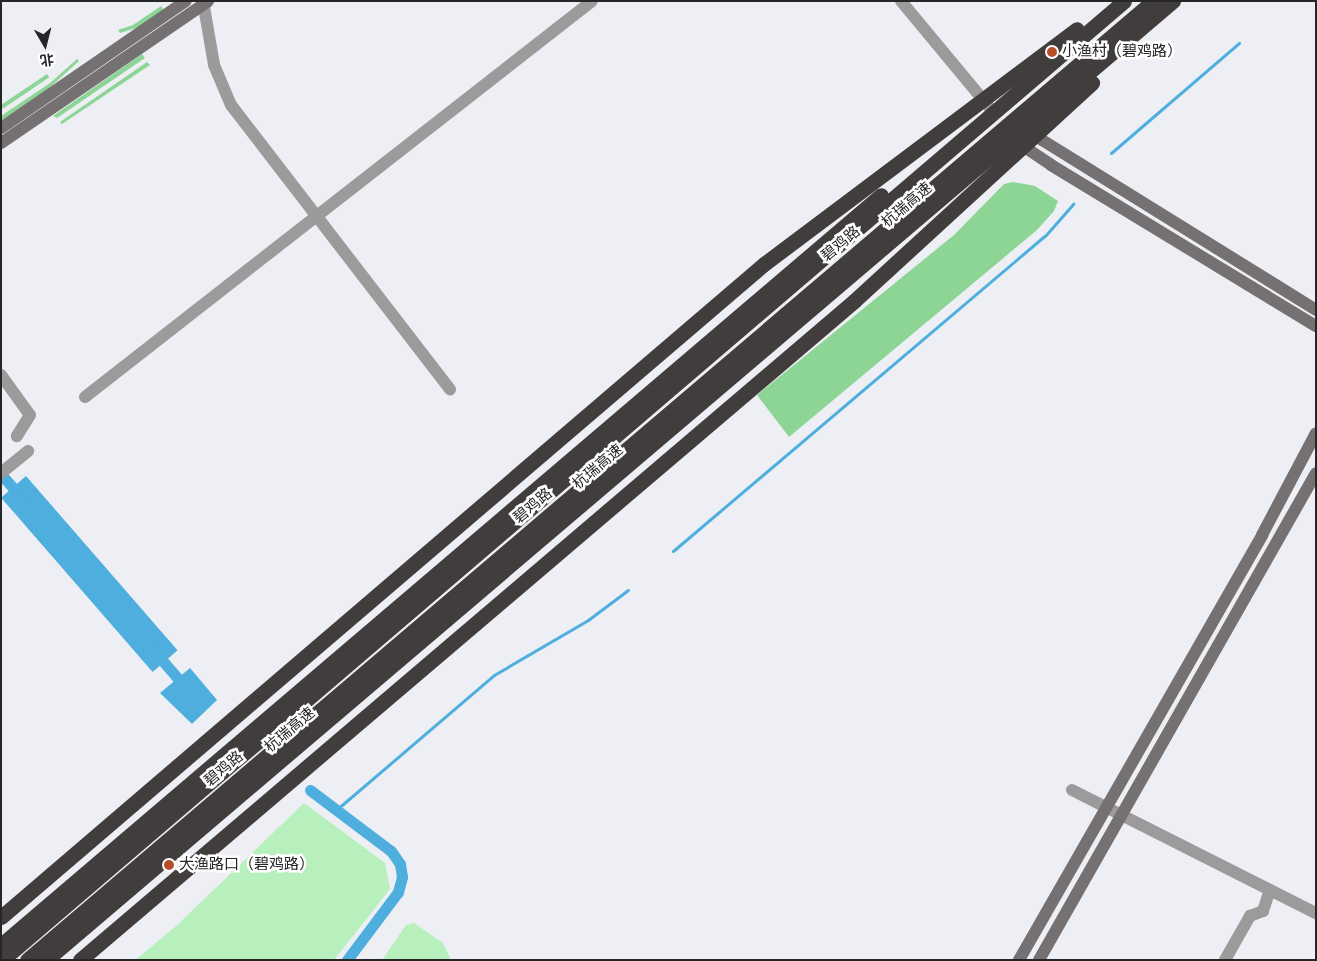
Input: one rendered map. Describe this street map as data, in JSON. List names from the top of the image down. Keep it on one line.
{"streets":{"highway":["杭瑞高速","碧鸡路"]},"places":["小渔村（碧鸡路）","大渔路口（碧鸡路）"],"north":"bottom"}
